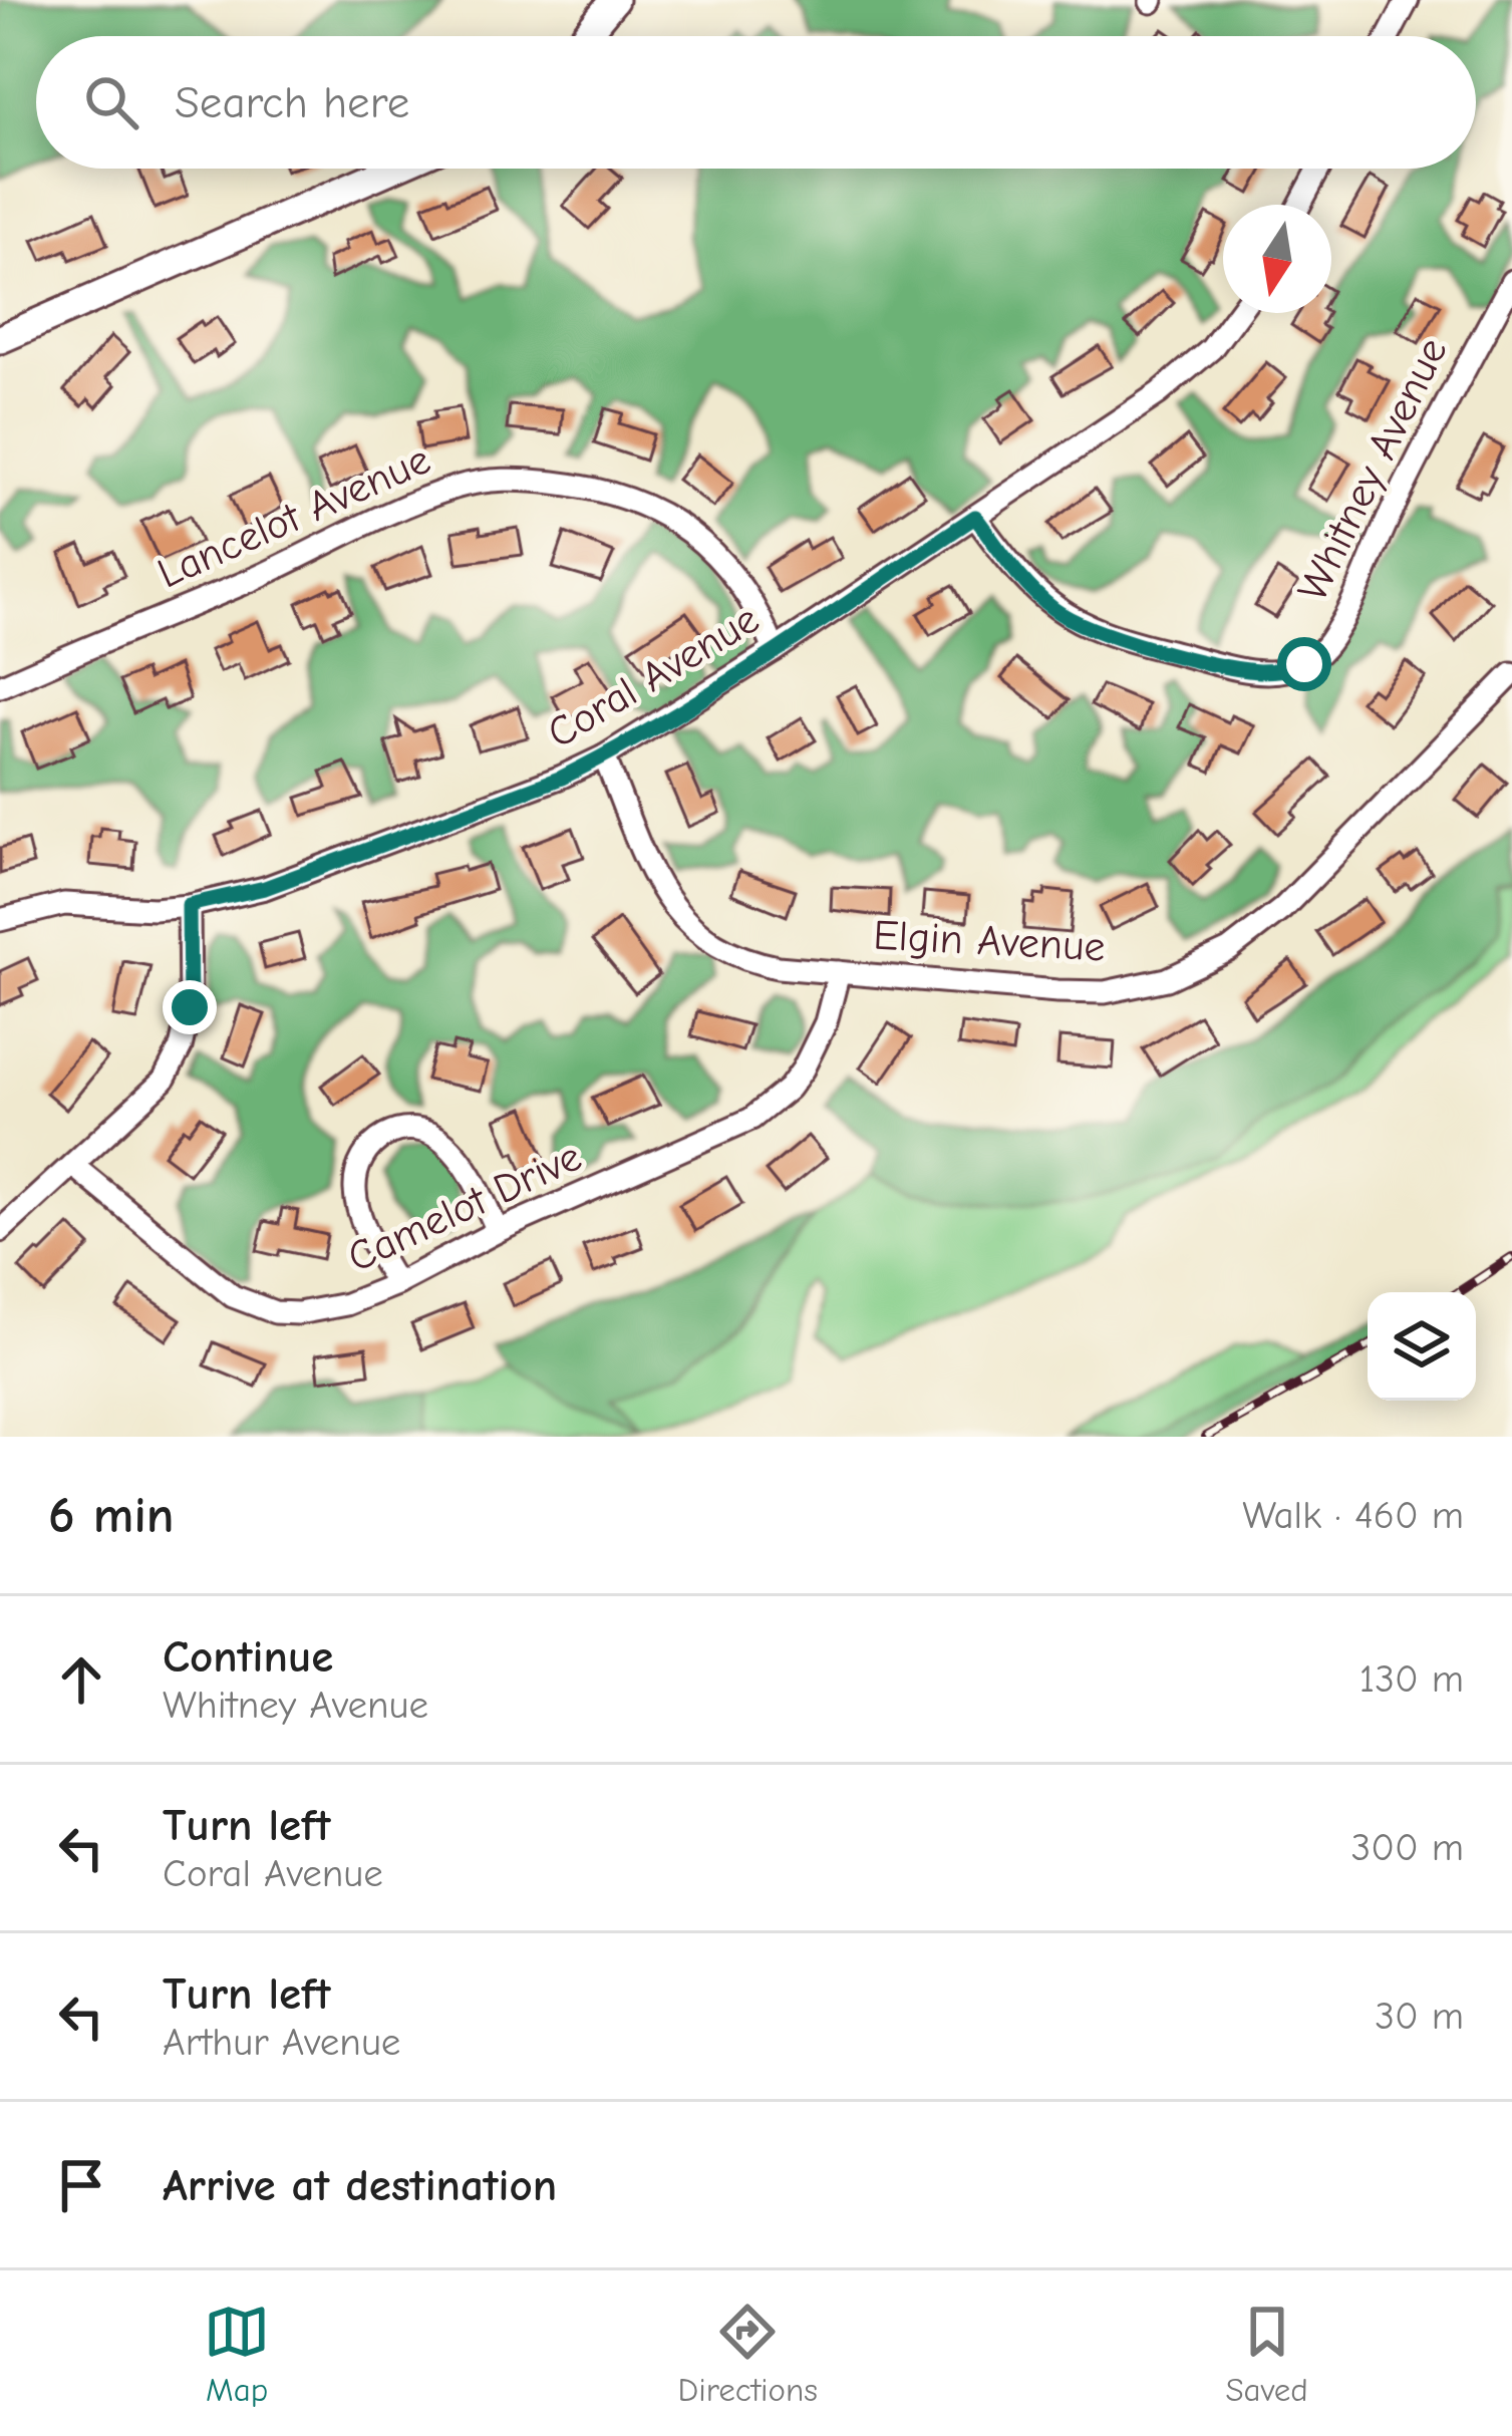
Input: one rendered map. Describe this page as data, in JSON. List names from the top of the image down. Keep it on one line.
{"streets":{"street":["Whitney Avenue","Lancelot Avenue","Coral Avenue","Elgin Avenue","Camelot Drive"]},"crossings":[["Whitney Avenue","Coral Avenue"],["Lancelot Avenue","Coral Avenue"],["Coral Avenue","Elgin Avenue"],["Elgin Avenue","Camelot Drive"]],"north":"bottom","page":{"search":"Search here","heading":["6 min","Walk · 460 m"],"list":[["Continue","Whitney Avenue","130 m"],["Turn left","Coral Avenue","300 m"],["Turn left","Arthur Avenue","30 m"],"Arrive at destination"],"nav":["Map","Directions","Saved"]}}
